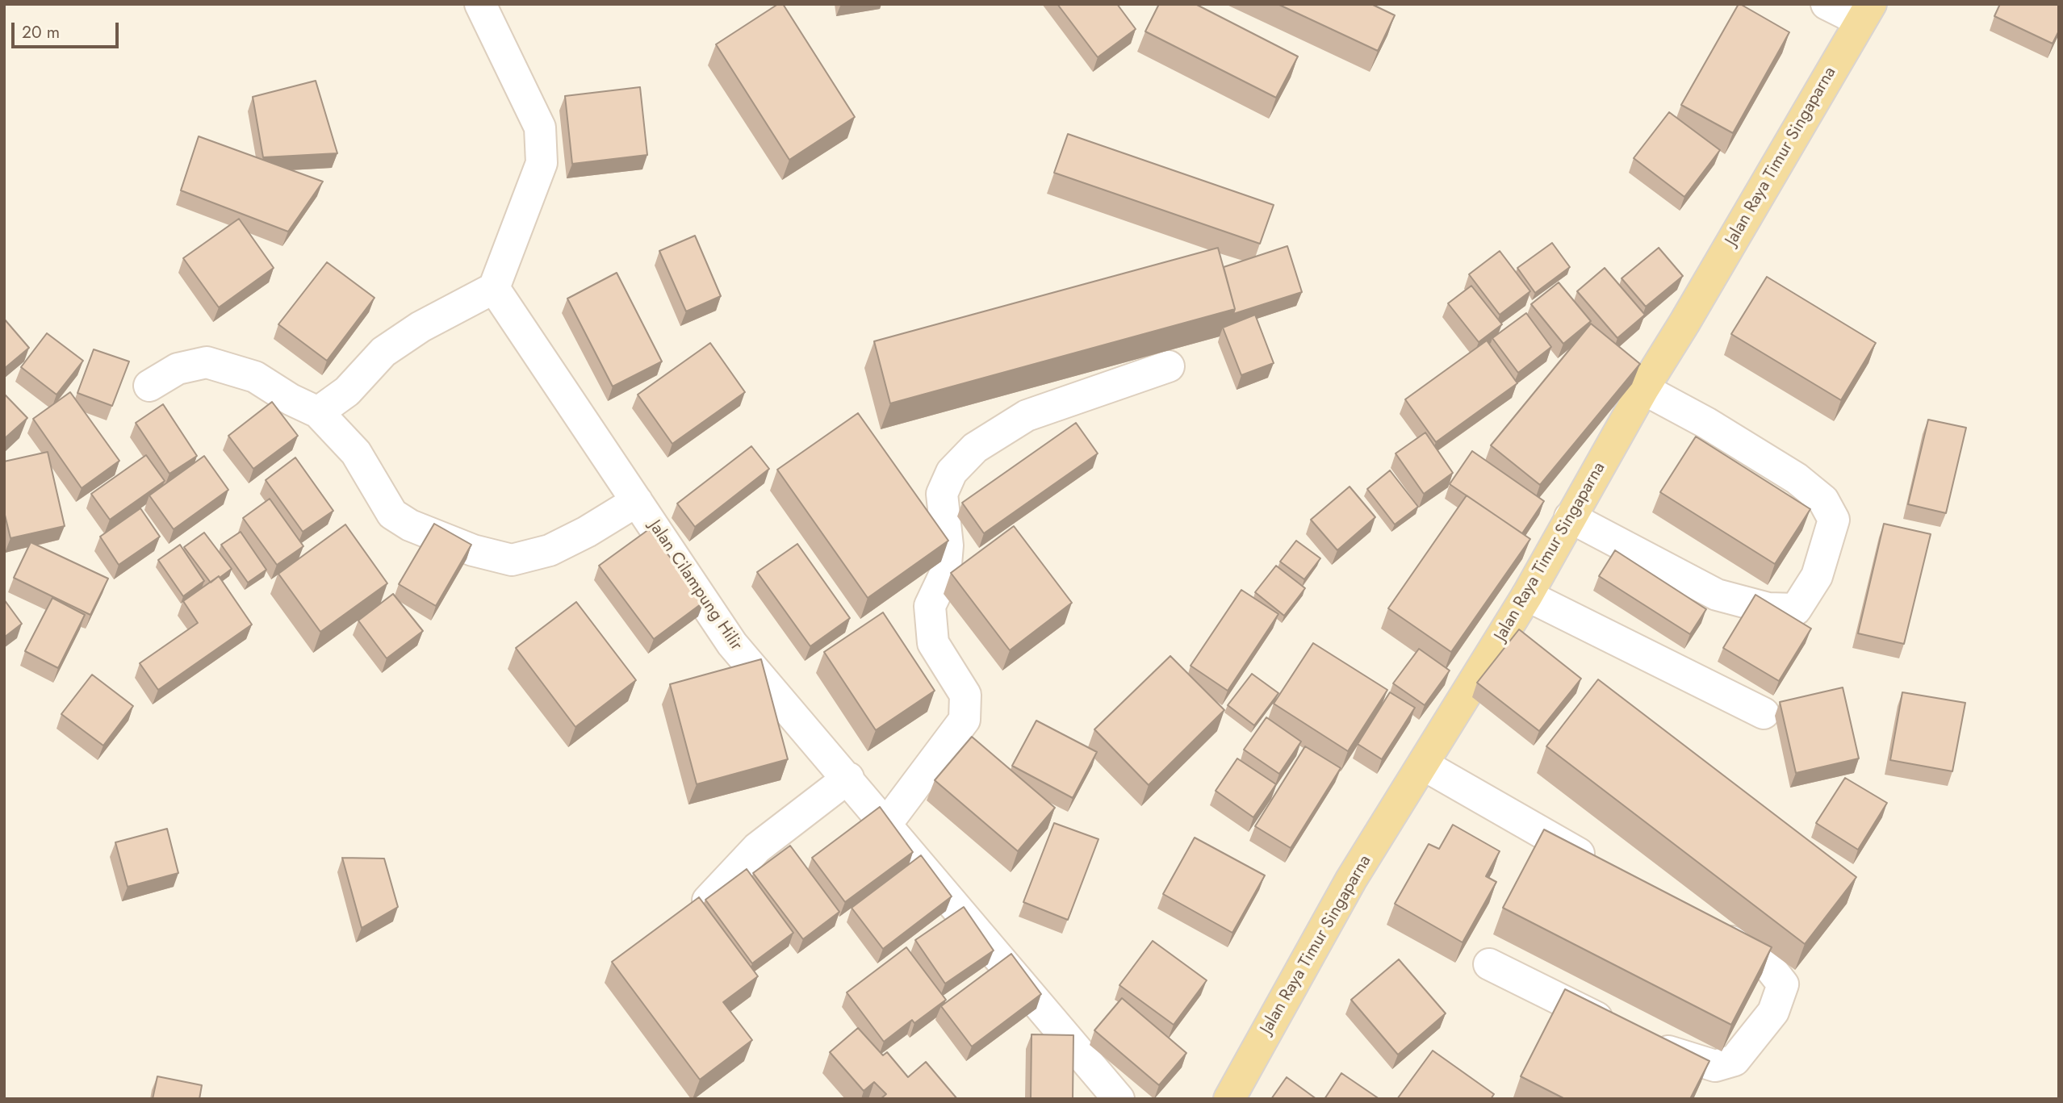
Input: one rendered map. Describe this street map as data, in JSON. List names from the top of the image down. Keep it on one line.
{"streets":{"main road":["Jalan Raya Timur Singaparna"],"street":["Jalan Cilampung Hilir"]},"scale_bar":"20 m"}
